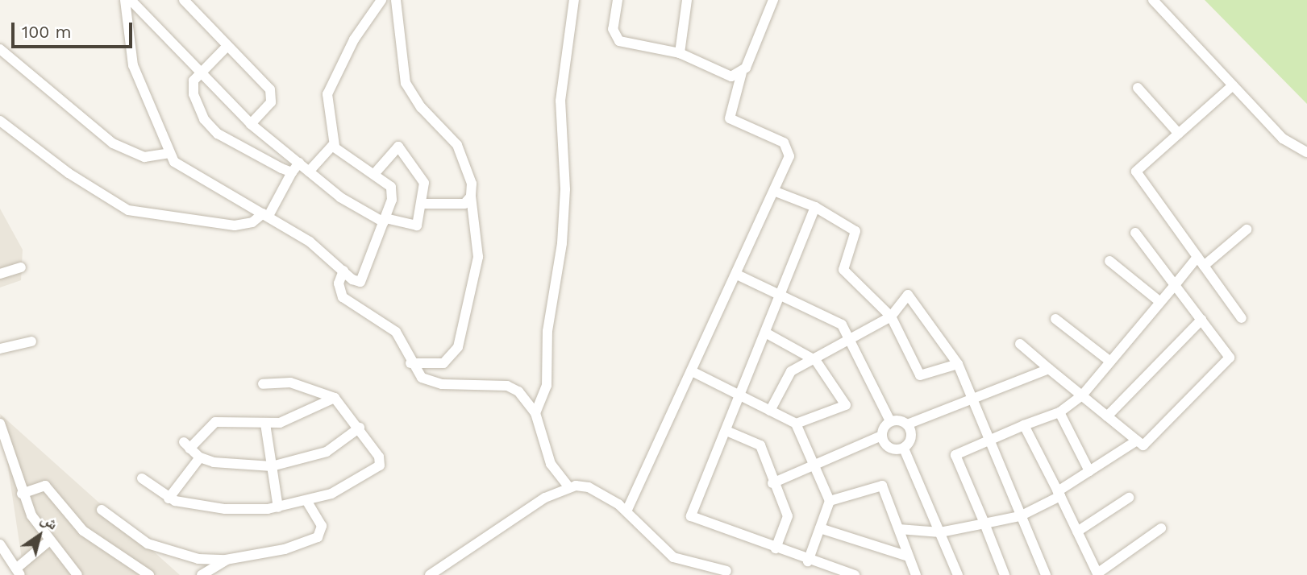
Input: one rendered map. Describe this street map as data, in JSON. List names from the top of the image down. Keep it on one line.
{"scale_bar":"100 m","north":"top right"}
